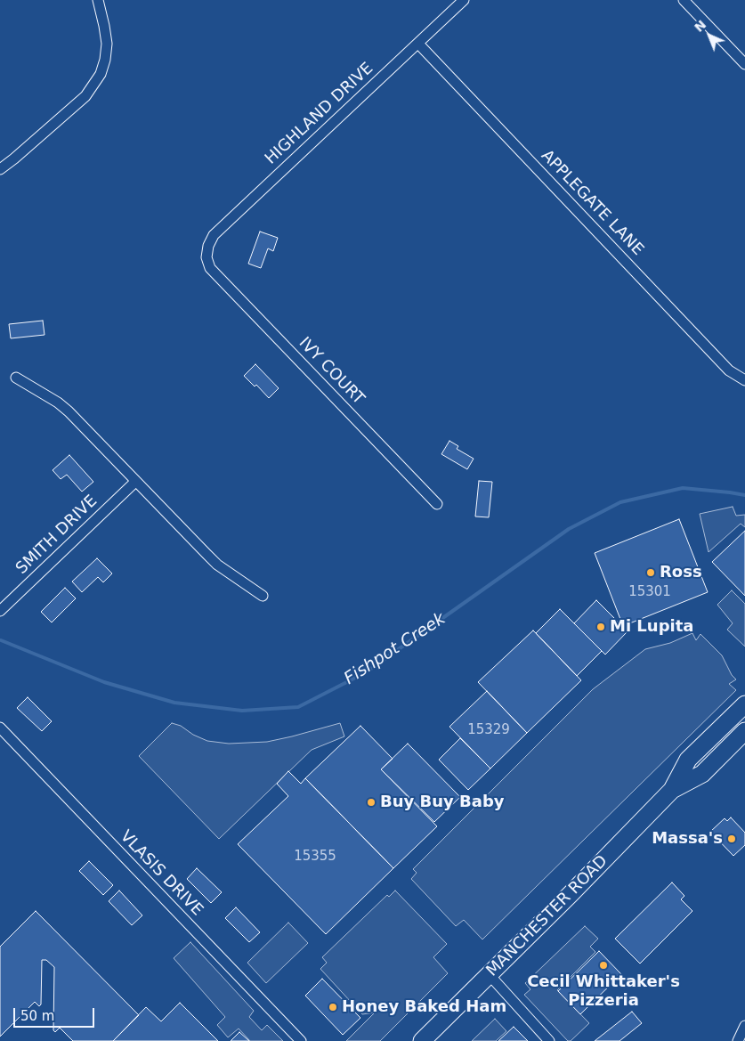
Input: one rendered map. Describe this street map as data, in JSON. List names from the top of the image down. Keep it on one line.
{"streets":{"highway":["MANCHESTER ROAD"],"street":["HIGHLAND DRIVE","APPLEGATE LANE","IVY COURT","SMITH DRIVE","VLASIS DRIVE"]},"crossings":[["HIGHLAND DRIVE","APPLEGATE LANE"],["HIGHLAND DRIVE","IVY COURT"]],"water":["Fishpot Creek"],"places":["Ross","Mi Lupita","Buy Buy Baby","Massa's","Cecil Whittaker's Pizzeria","Honey Baked Ham"],"house_numbers":["15301","15329","15355"],"scale_bar":"50 m","north":"top left"}
